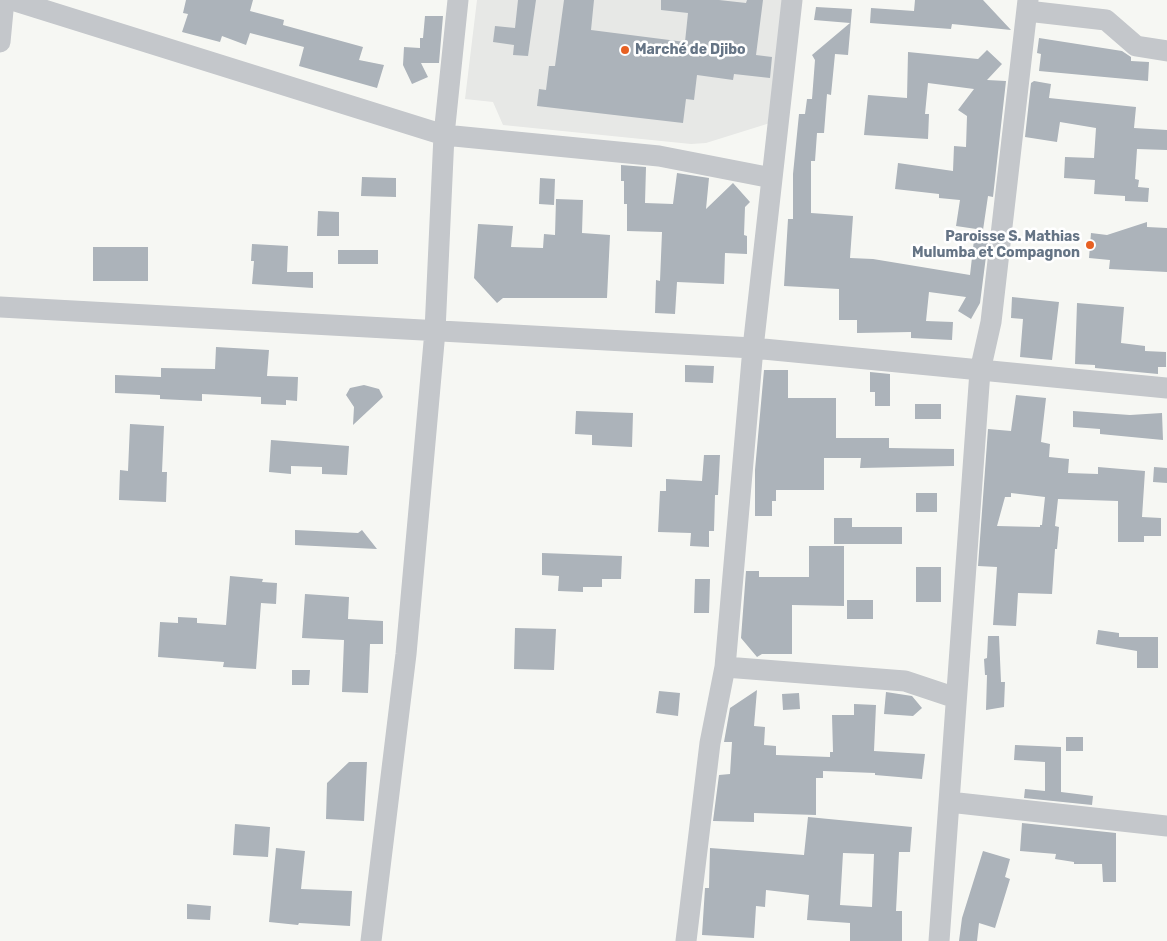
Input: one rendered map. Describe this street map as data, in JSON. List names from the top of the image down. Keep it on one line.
{"places":["Marché de Djibo","Paroisse S. Mathias Mulumba et Compagnon"]}
